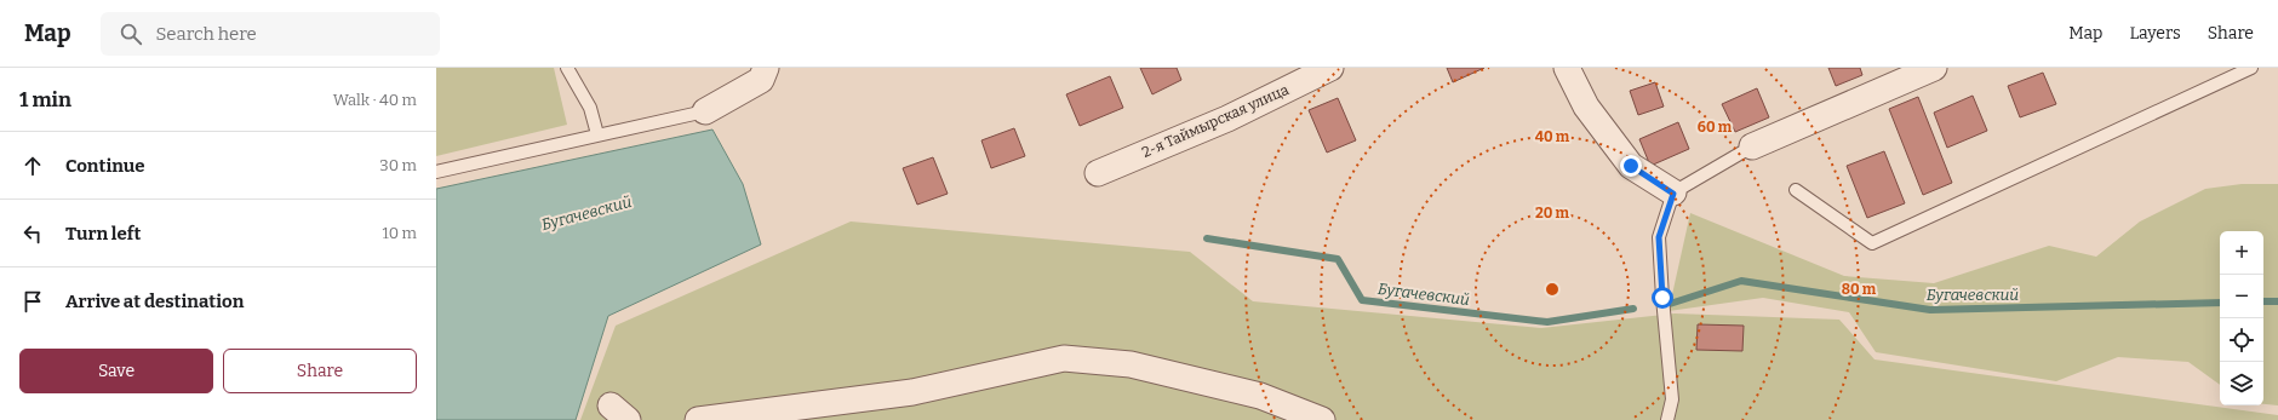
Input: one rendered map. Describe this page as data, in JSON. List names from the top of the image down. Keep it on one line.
{"streets":{"street":["2-я Таймырская улица"]},"water":["Бугачевский"],"page":{"header":"Map","search":"Search here","nav":["Map","Layers","Share"],"heading":["1 min","Walk · 40 m"],"list":[["Continue","30 m"],["Turn left","10 m"],"Arrive at destination"],"map_buttons":["+","−"],"buttons":["Save","Share"]},"rings":["60 m","40 m","20 m","80 m"]}
